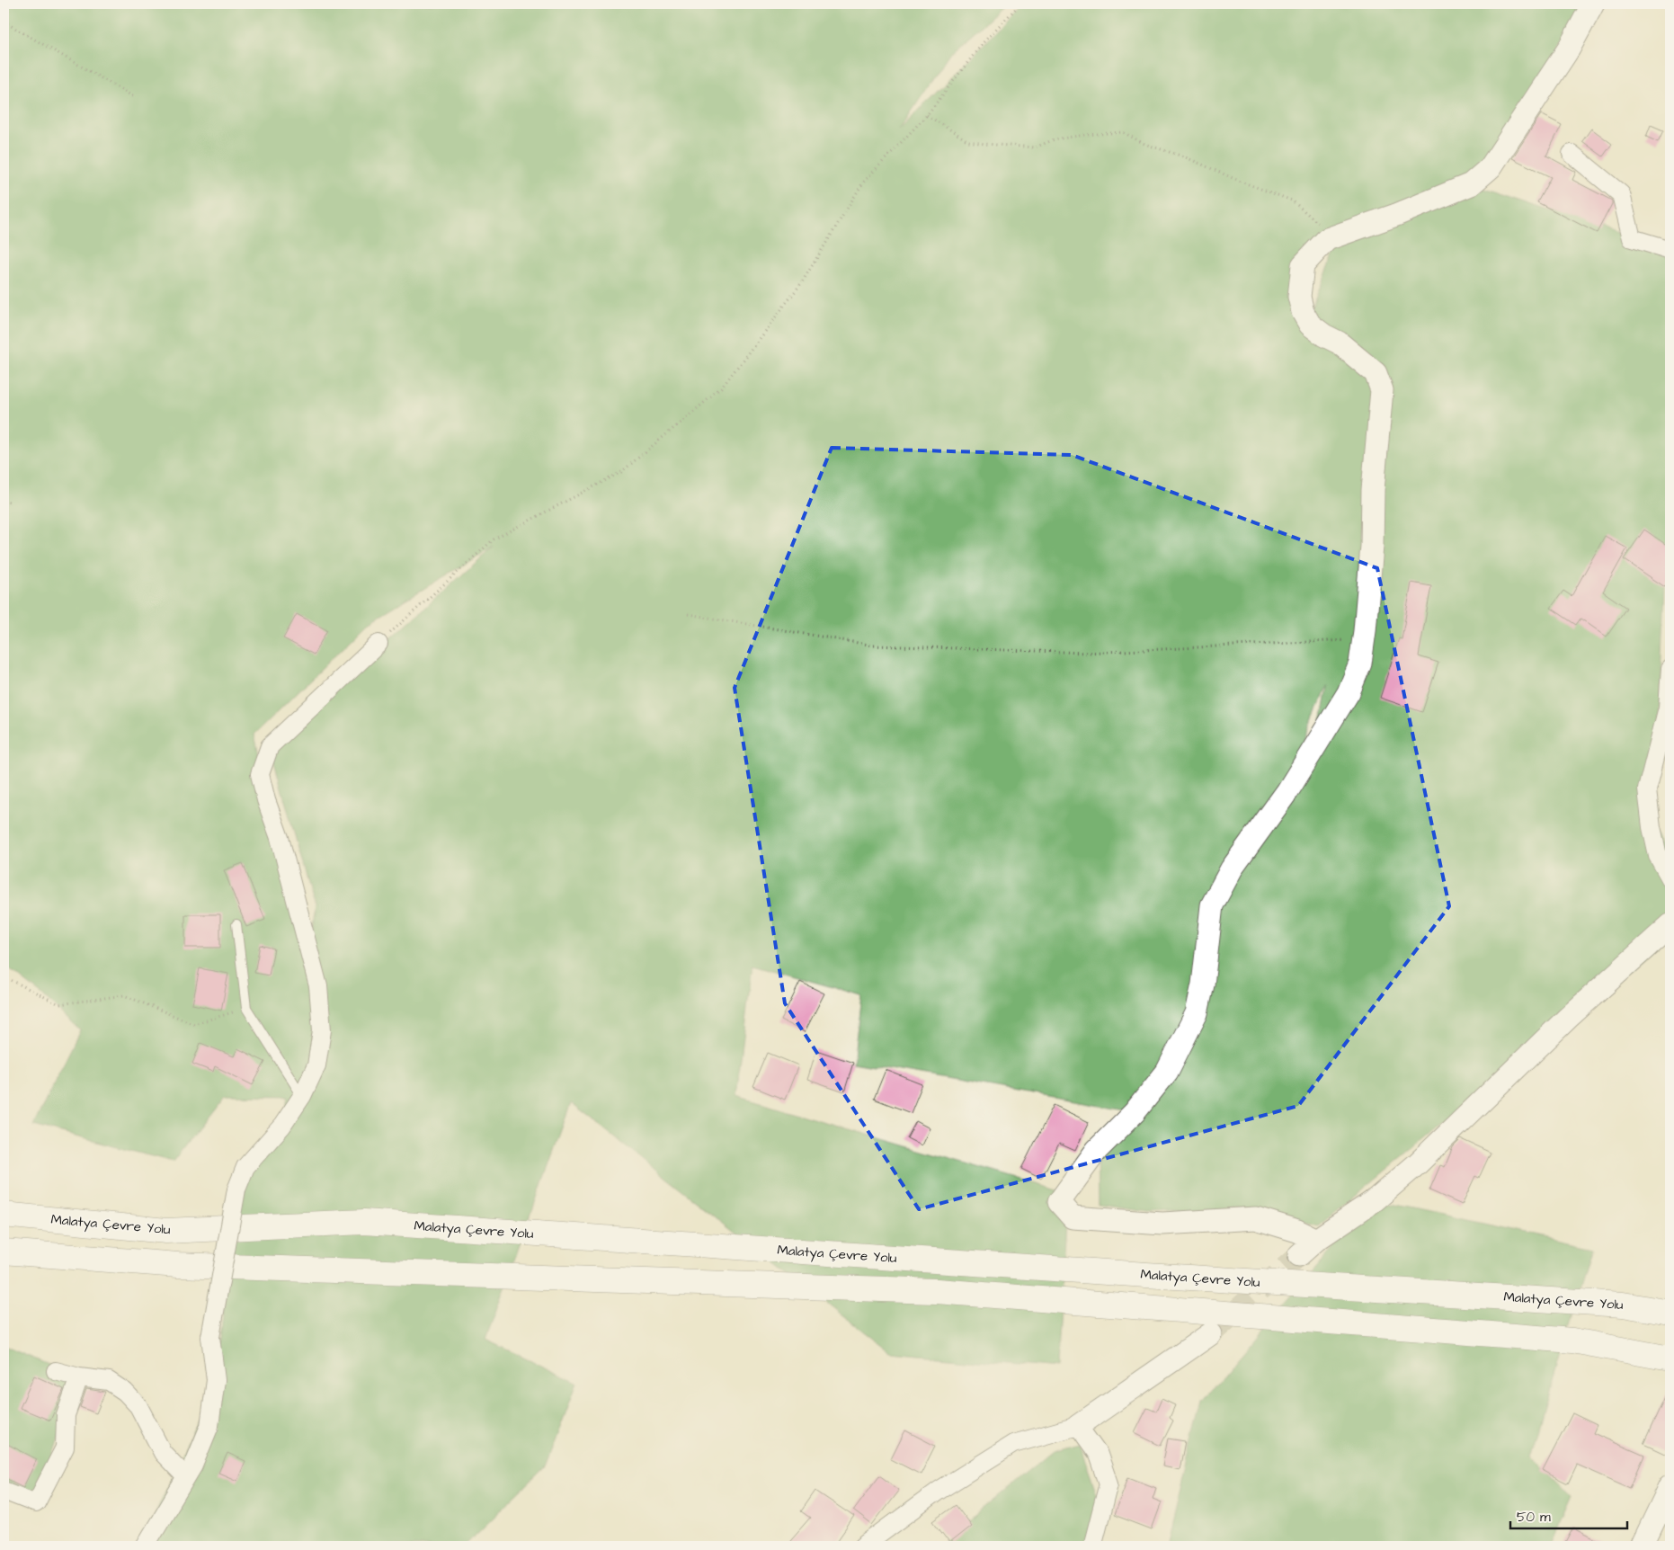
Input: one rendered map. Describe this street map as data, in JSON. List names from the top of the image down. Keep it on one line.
{"streets":{"highway":["Malatya Çevre Yolu"]},"scale_bar":"50 m"}
